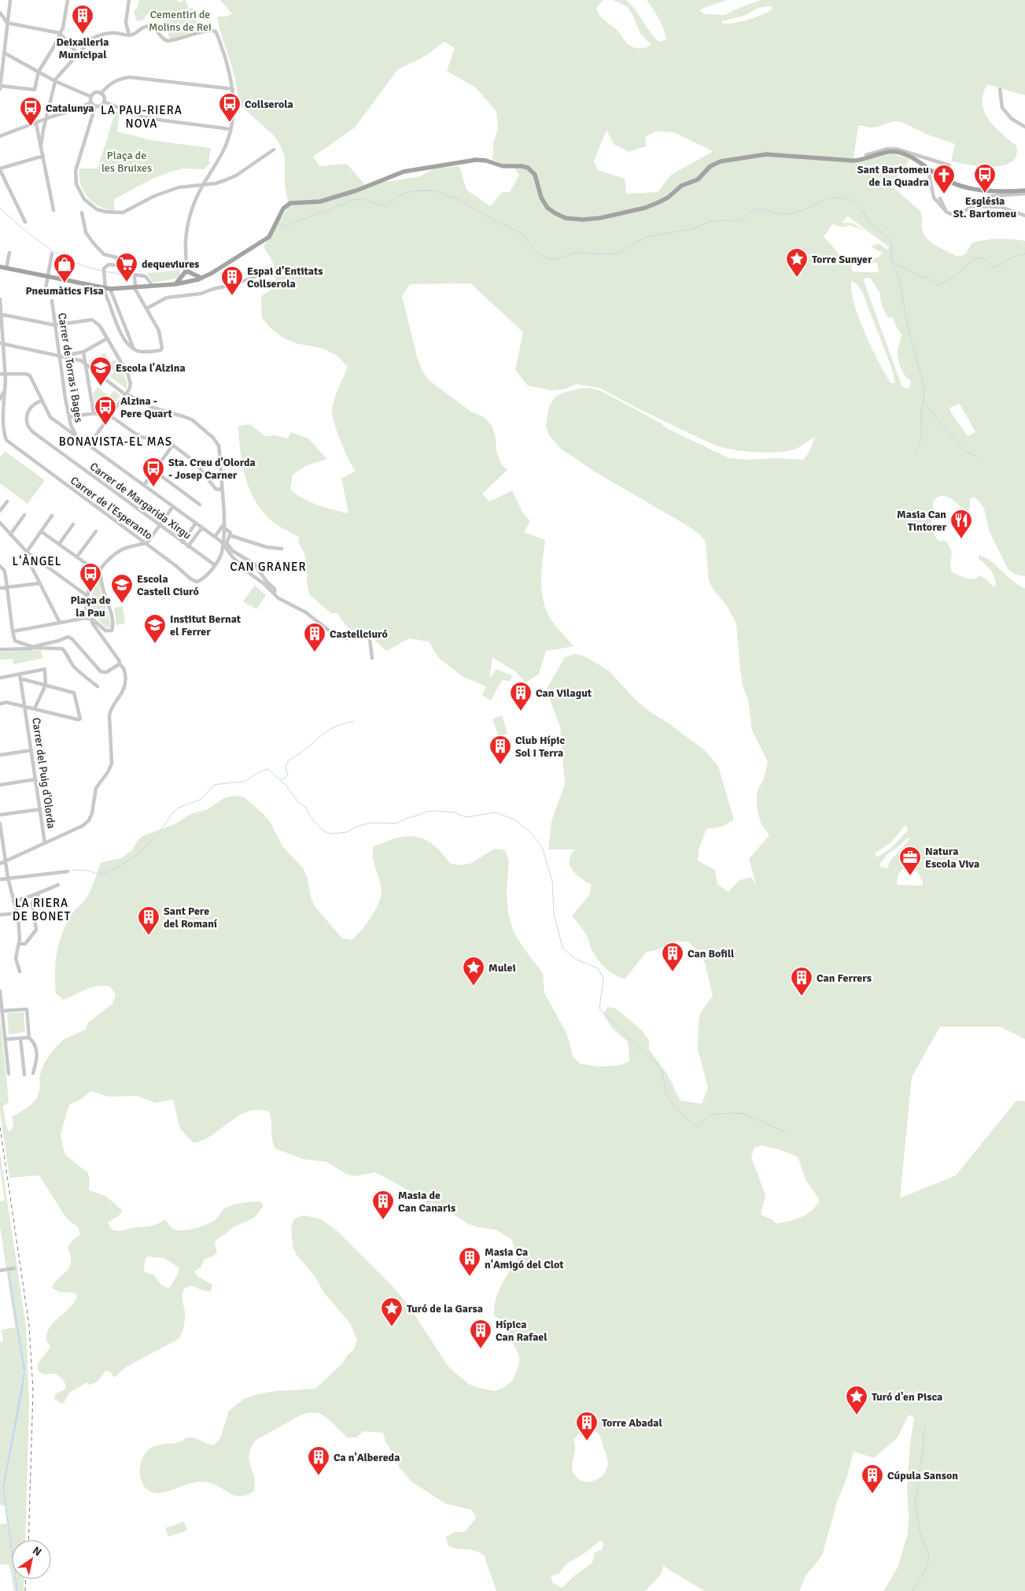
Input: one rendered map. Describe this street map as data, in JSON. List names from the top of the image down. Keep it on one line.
{"streets":{"street":["Carrer de Torras i Bages","Carrer de Margarida Xirgu","Carrer de l'Esperanto","Carrer del Puig d'Olorda"]},"crossings":[["Carrer de Margarida Xirgu","Carrer de l'Esperanto"]],"districts":["LA PAU-RIERA NOVA","BONAVISTA-EL MAS","L'ÀNGEL","CAN GRANER","LA RIERA DE BONET"],"parks":["Cementiri de Molins de Rei","Plaça de les Bruixes"],"places":{"building":["Deixalleria Municipal","Espai d’Entitats Collserola","Castellciuró","Can Vilagut","Club Hípic Sol I Terra","Sant Pere del Romaní","Can Bofill","Can Ferrers","Masia de Can Canaris","Masia Ca n'Amigó del Clot","Hípica Can Rafael","Torre Abadal","Ca n'Albereda","Cúpula Sanson"],"bus stop":["Collserola","Catalunya","Església St. Bartomeu","Alzina - Pere Quart","Sta. Creu d'Olorda - Josep Carner","Plaça de la Pau"],"church":["Sant Bartomeu de la Quadra"],"place":["Torre Sunyer","Mulei","Turó de la Garsa","Turó d'en Pisca"],"supermarket":["dequeviures"],"shop":["Pneumàtics Fisa"],"school or university":["Escola l'Alzina","Escola Castell Ciuró","Institut Bernat el Ferrer"],"restaurant":["Masia Can Tintorer"],"office":["Natura Escola Viva"]},"north":"top right"}
